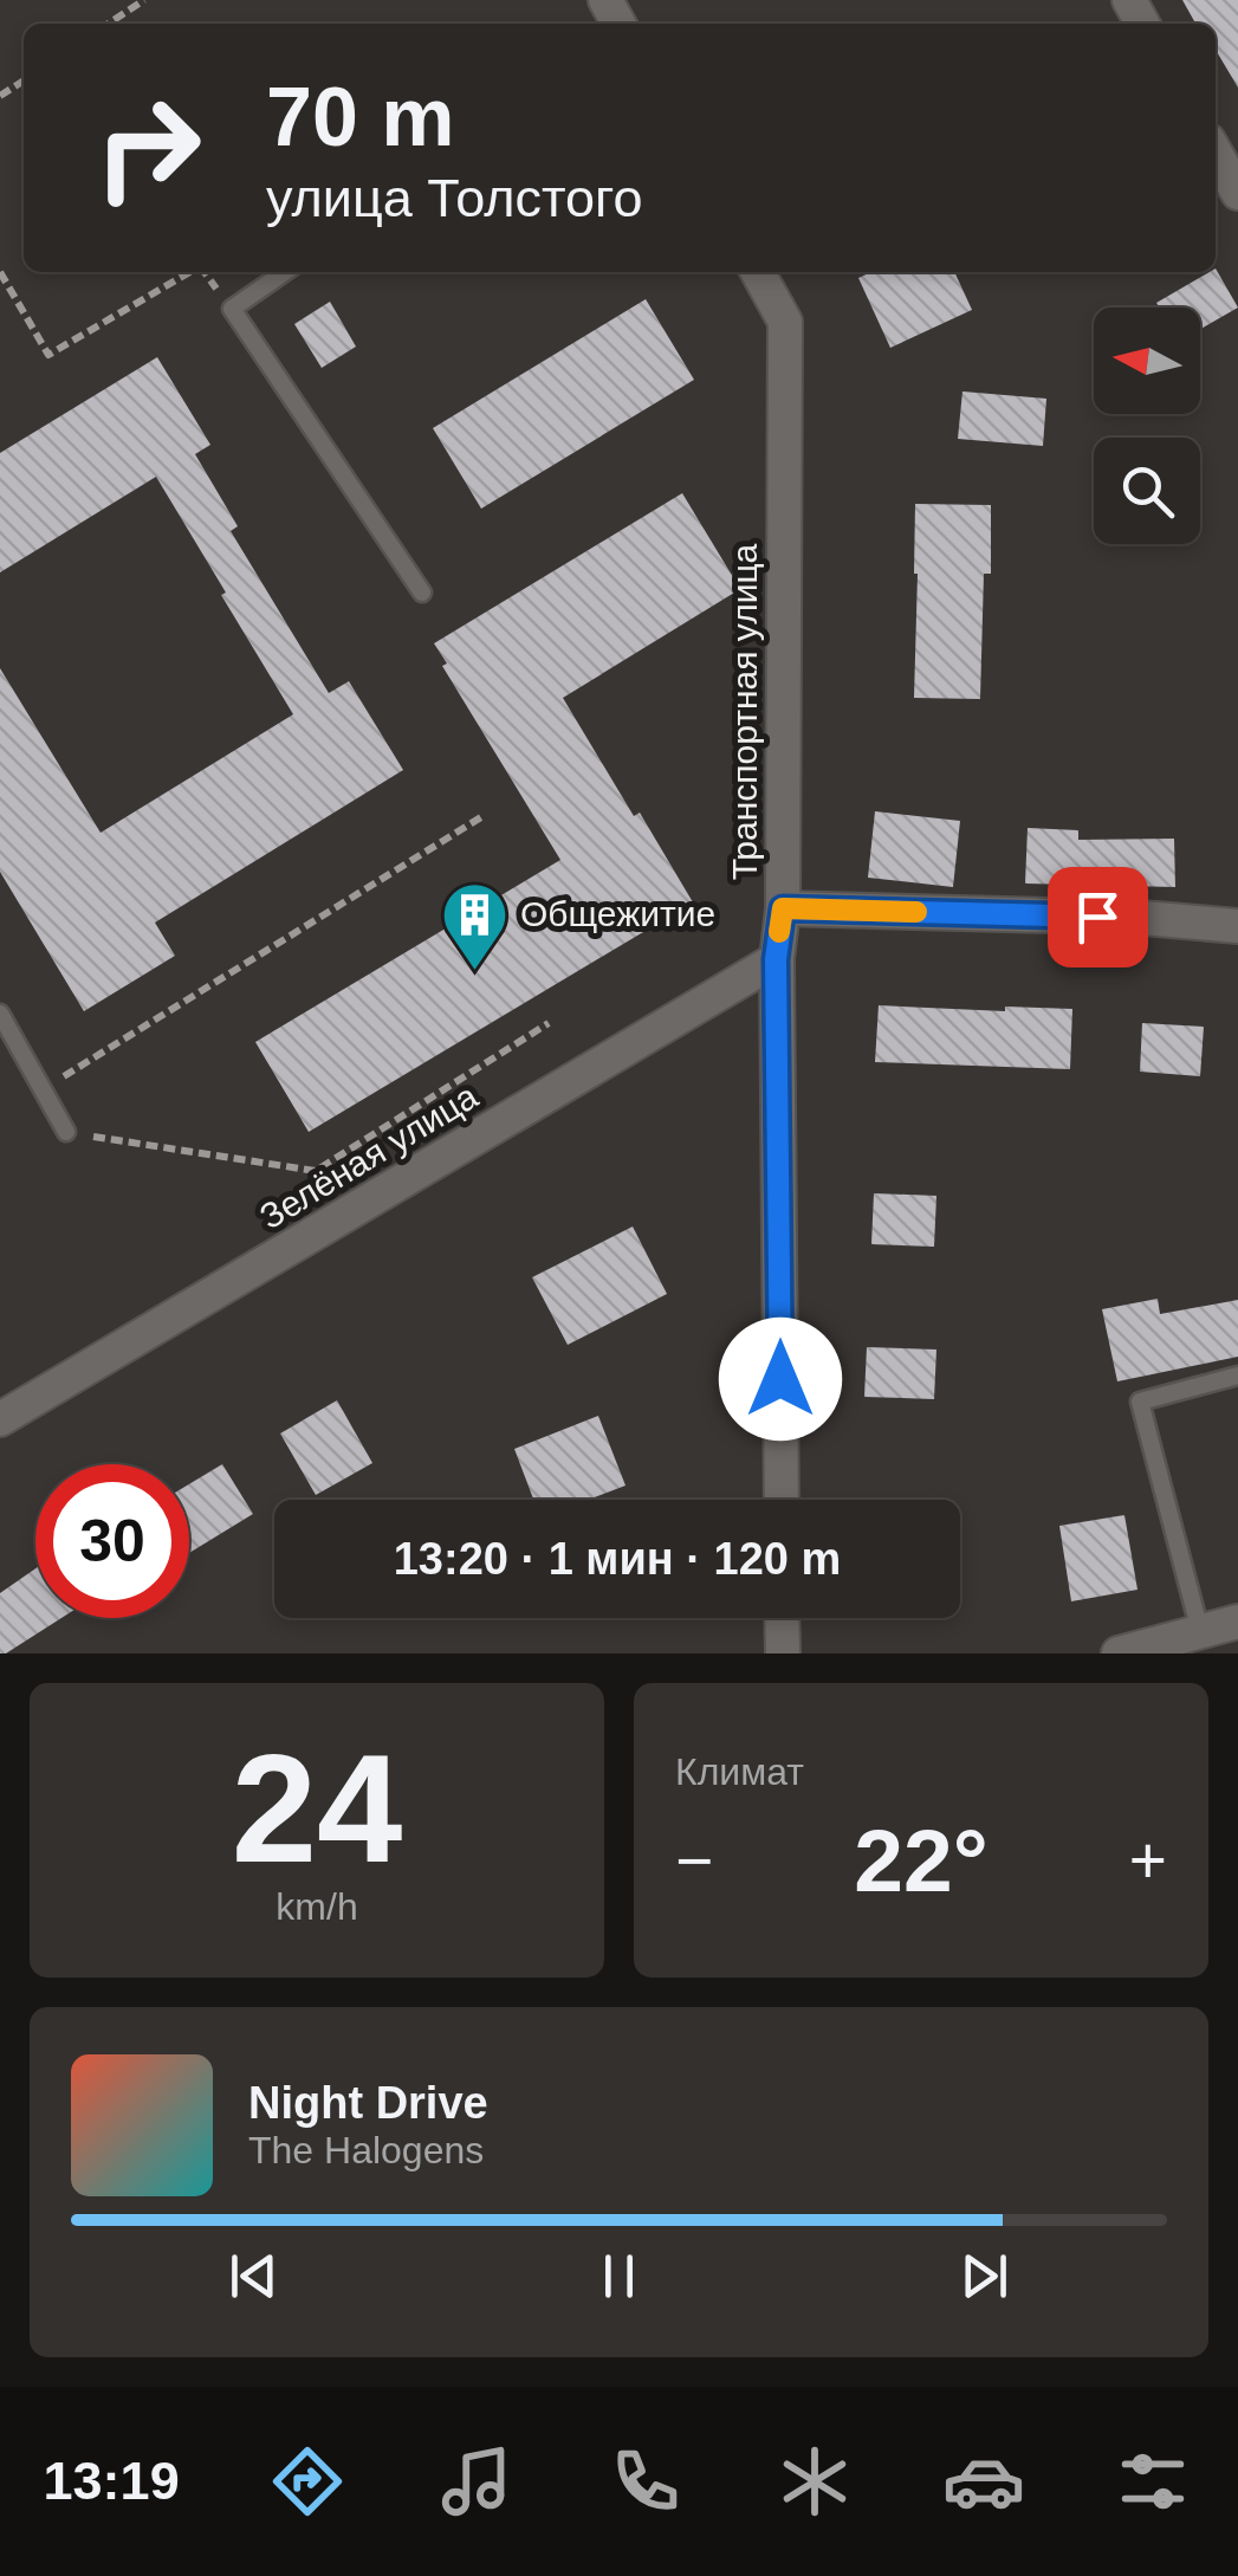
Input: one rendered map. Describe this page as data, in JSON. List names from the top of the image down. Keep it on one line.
{"streets":{"street":["Транспортная улица","Зелёная улица"]},"crossings":[["Транспортная улица","Зелёная улица"]],"places":{"building":["Общежитие"]},"north":"left","page":{"turn":["70 m","улица Толстого"],"limit":"30","trip":"13:20 · 1 мин · 120 m","tile":[["24","km/h"],"Климат"],"heat":["−","22°","+"],"song":["Night Drive","The Halogens"],"tabs":"13:19"}}
